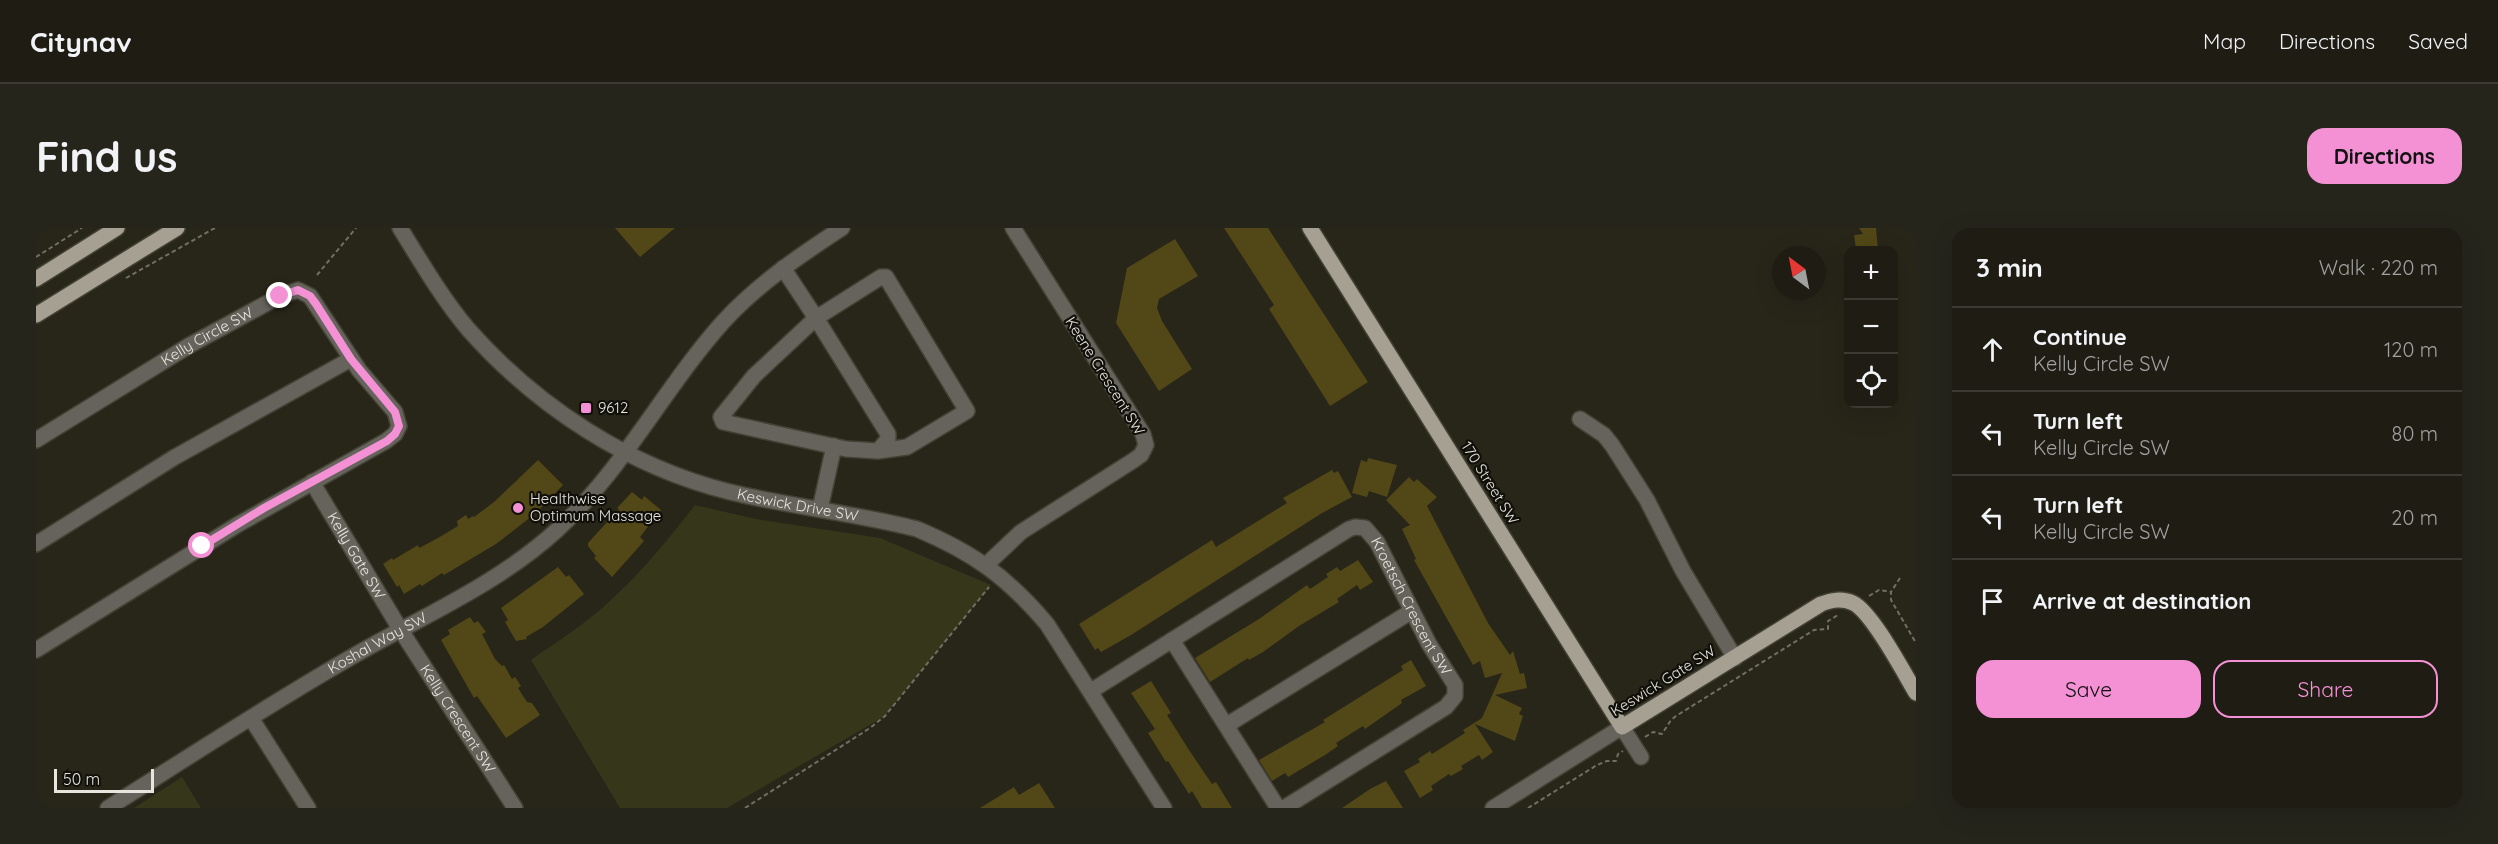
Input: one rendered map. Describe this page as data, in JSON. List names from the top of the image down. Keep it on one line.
{"streets":{"main road":["170 Street SW","Keswick Gate SW"],"street":["Kelly Circle SW","Keene Crescent SW","Keswick Drive SW","Kelly Gate SW","Kroetsch Crescent SW","Koshal Way SW","Kelly Crescent SW"]},"crossings":[["Kelly Circle SW","Kelly Gate SW"],["Keene Crescent SW","Keswick Drive SW"],["170 Street SW","Keswick Gate SW"],["Keswick Drive SW","Kroetsch Crescent SW"],["Keswick Drive SW","Koshal Way SW"],["Kelly Gate SW","Koshal Way SW"],["Kelly Gate SW","Kelly Crescent SW"],["Koshal Way SW","Kelly Crescent SW"]],"places":{"transit":["9612"],"other":["Healthwise Optimum Massage"]},"scale_bar":"50 m","north":"top left","page":{"header":"Citynav","nav":["Map","Directions","Saved"],"buttons":["Directions",["Save","Share"]],"title":"Find us","heading":["3 min","Walk · 220 m"],"map_buttons":["+","−"],"list":[["Continue","Kelly Circle SW","120 m"],["Turn left","Kelly Circle SW","80 m"],["Turn left","Kelly Circle SW","20 m"],"Arrive at destination"],"scale":"50 m"}}
